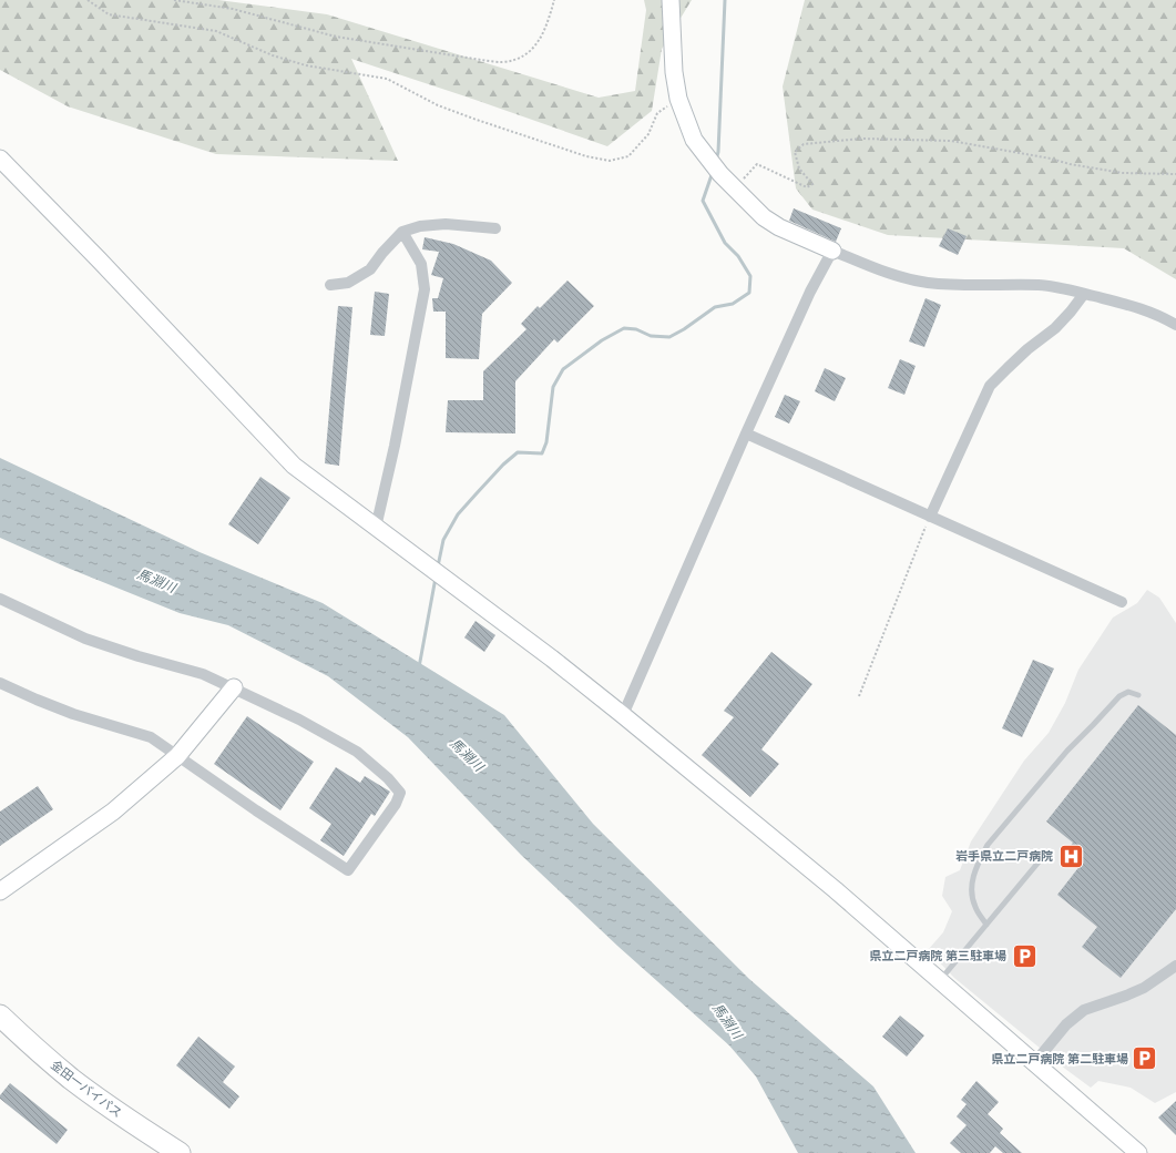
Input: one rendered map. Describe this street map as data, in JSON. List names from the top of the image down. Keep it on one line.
{"streets":{"highway":["金田一バイパス"]},"water":["馬淵川"],"places":{"hospital":["岩手県立二戸病院"],"parking":["県立二戸病院 第三駐車場","県立二戸病院 第二駐車場"]}}
